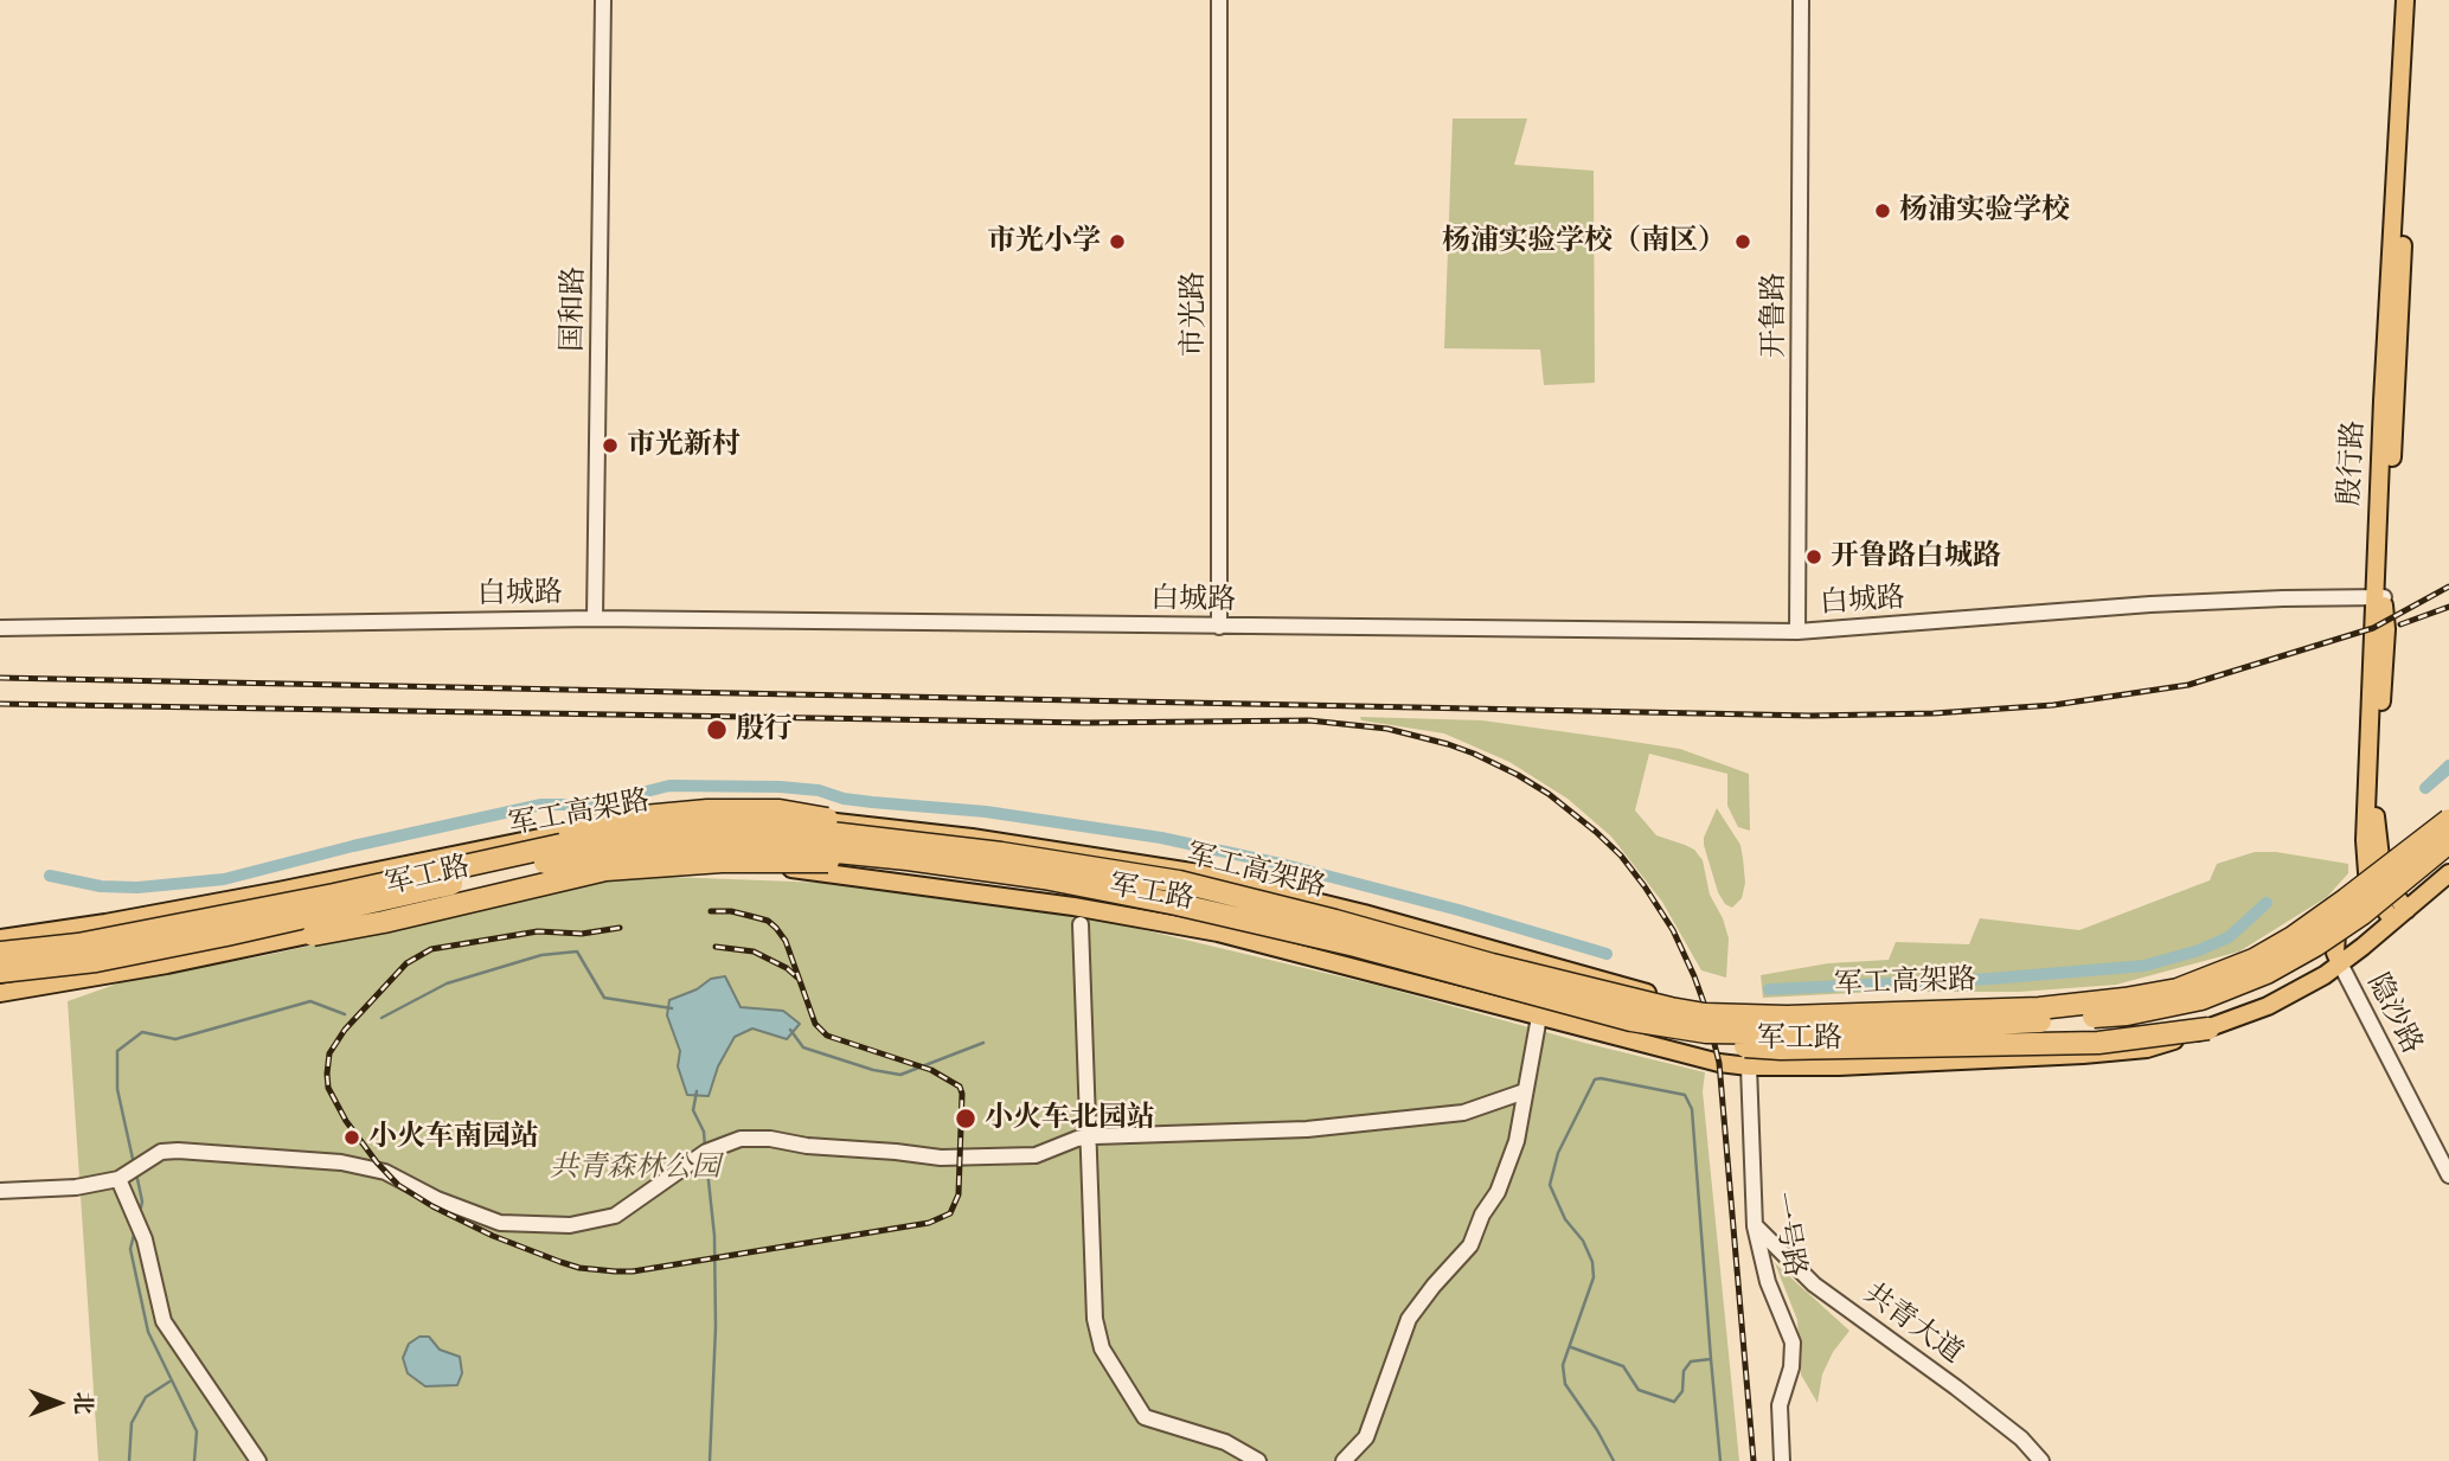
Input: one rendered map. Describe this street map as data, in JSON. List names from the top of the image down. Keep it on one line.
{"streets":{"highway":["军工高架路"],"main road":["殷行路","军工路"],"street":["国和路","市光路","开鲁路","白城路","隐沙路","一号路","共青大道"]},"crossings":[["国和路","白城路"],["市光路","白城路"],["开鲁路","白城路"],["殷行路","白城路"],["殷行路","军工路"],["军工高架路","军工路"],["军工路","隐沙路"],["军工路","一号路"],["一号路","共青大道"]],"parks":["共青森林公园"],"places":["杨浦实验学校","市光小学","杨浦实验学校（南区）","市光新村","开鲁路白城路","殷行","小火车北园站","小火车南园站"],"north":"right"}
